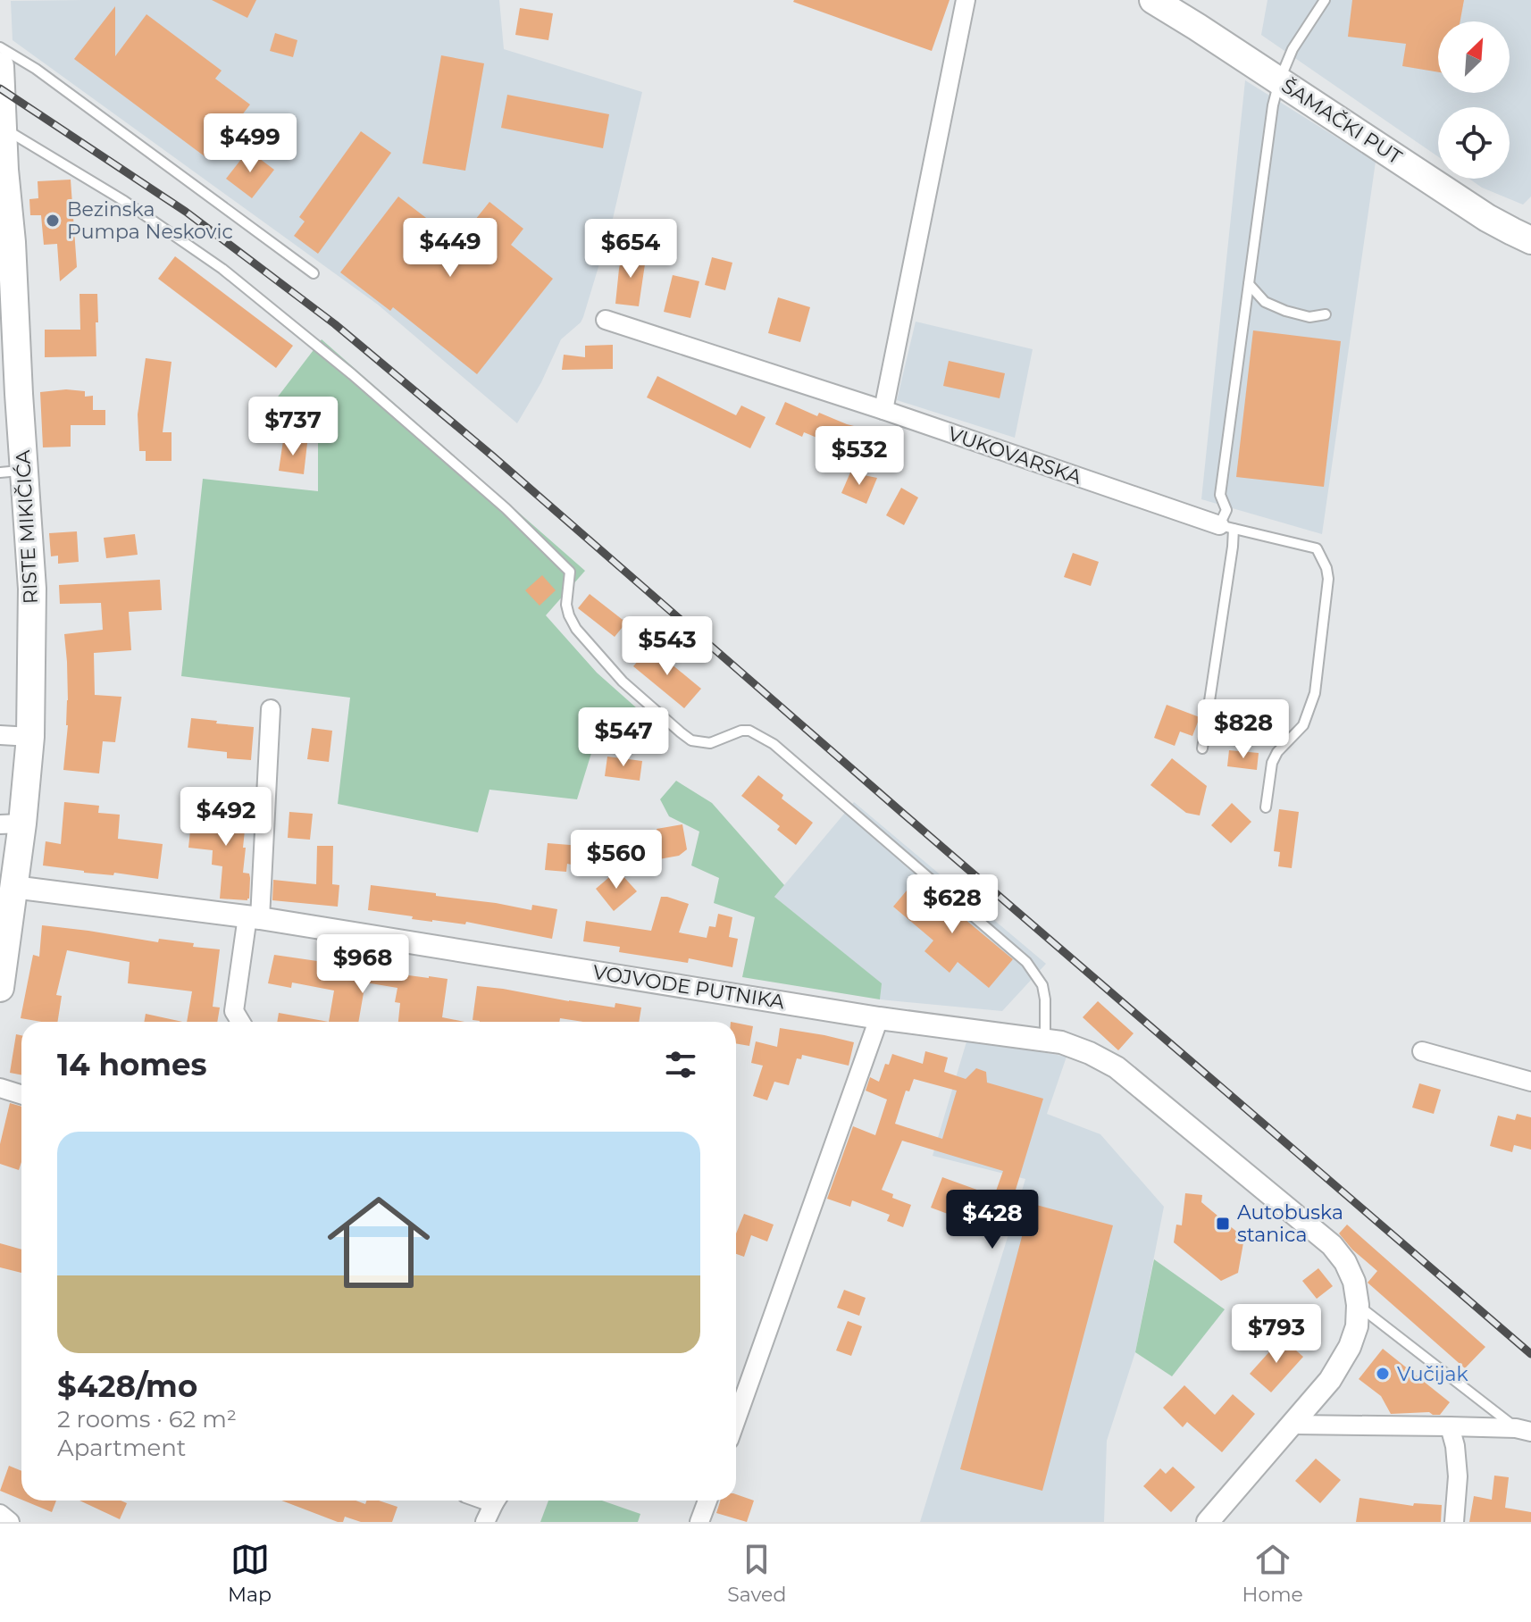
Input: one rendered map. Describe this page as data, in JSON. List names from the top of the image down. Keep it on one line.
{"streets":{"main road":["ŠAMAČKI PUT","RISTE MIKIČIĆA"],"street":["VUKOVARSKA","VOJVODE PUTNIKA"]},"crossings":[["RISTE MIKIČIĆA","VOJVODE PUTNIKA"]],"places":{"other":["Bezinska Pumpa Neskovic","Vučijak"],"transit":["Autobuska stanica"]},"north":"top right","page":{"price":["$499","$449","$654","$737","$532","$543","$828","$547","$492","$560","$628","$968","$428","$793"],"heading":"14 homes","list":[{"name":"$428/mo","note":"2 rooms · 62 m² · Apartment"}],"tabs":["Map","Saved","Home"]}}
